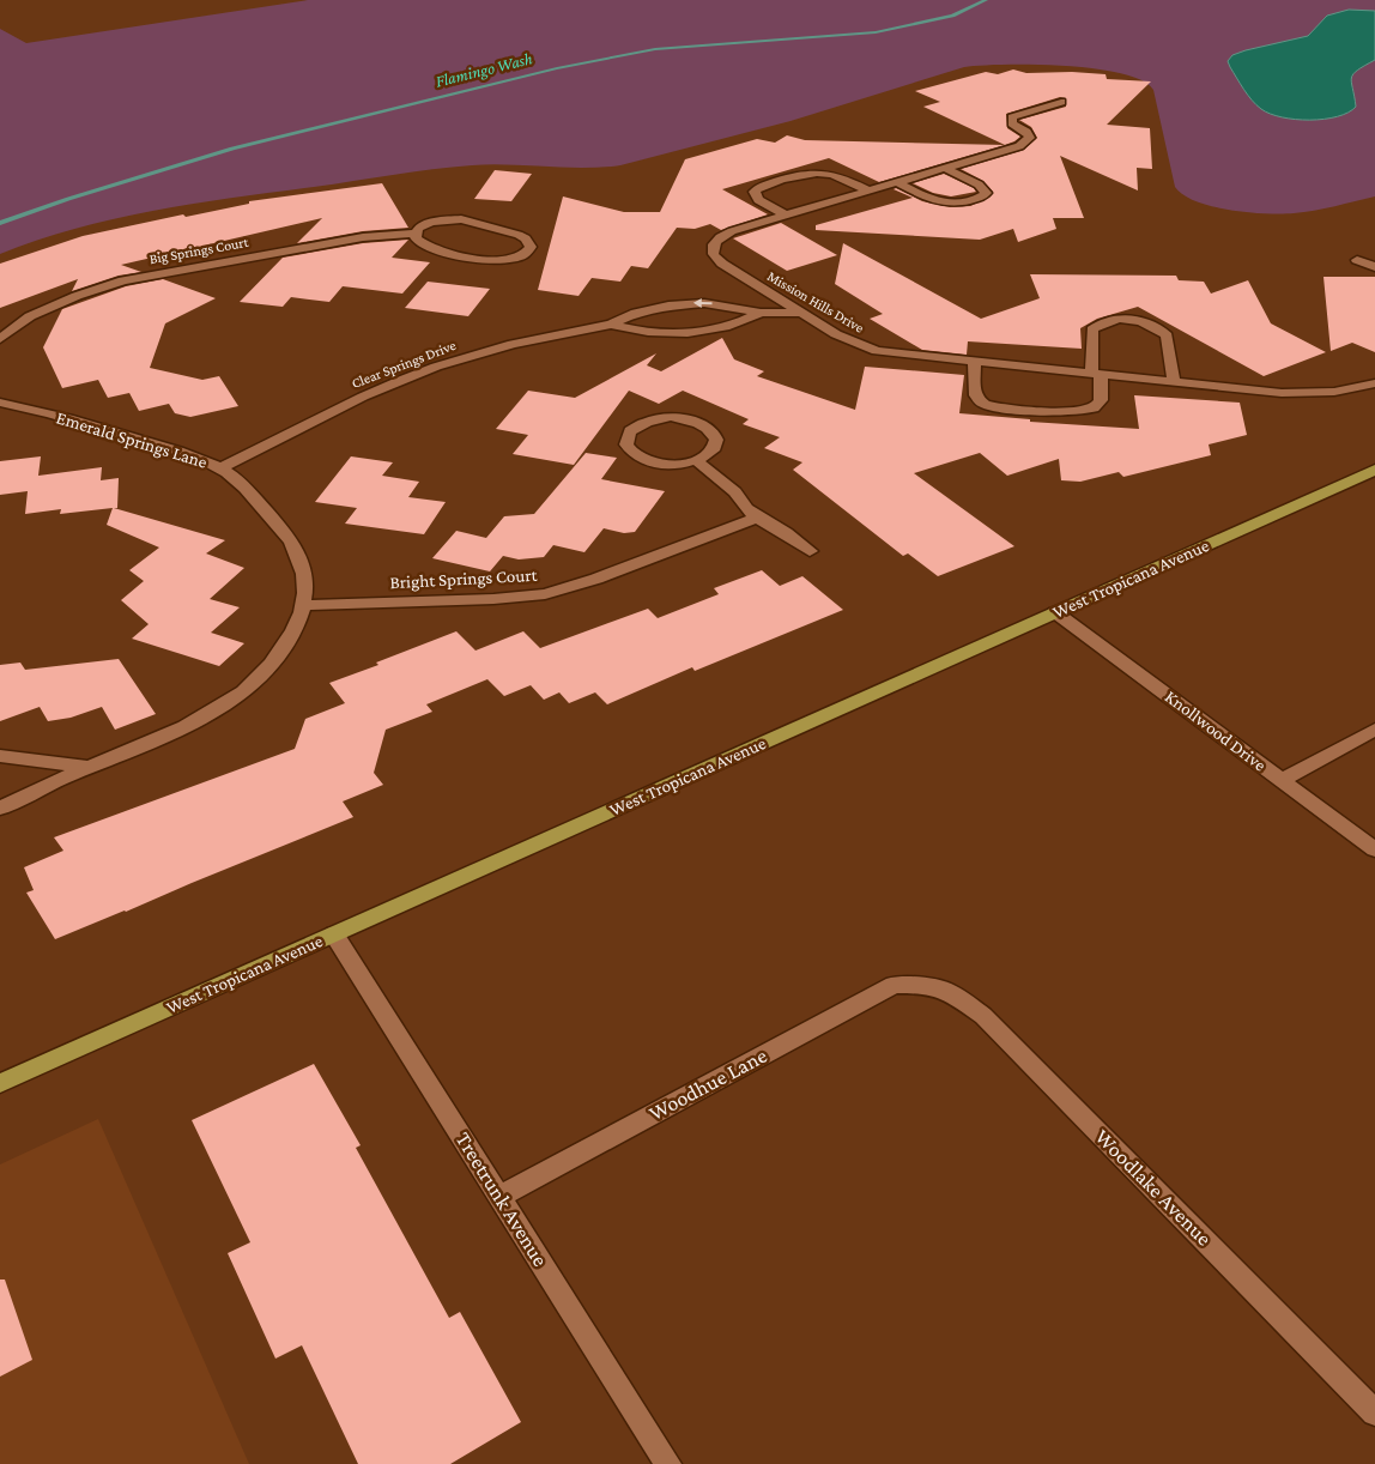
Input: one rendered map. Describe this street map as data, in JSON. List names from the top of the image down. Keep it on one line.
{"streets":{"main road":["West Tropicana Avenue"],"street":["Big Springs Court","Mission Hills Drive","Clear Springs Drive","Emerald Springs Lane","Bright Springs Court","Knollwood Drive","Woodhue Lane","Woodlake Avenue","Treetrunk Avenue"]},"crossings":[["Mission Hills Drive","Clear Springs Drive"],["Clear Springs Drive","Emerald Springs Lane"],["Emerald Springs Lane","Bright Springs Court"],["West Tropicana Avenue","Knollwood Drive"],["West Tropicana Avenue","Treetrunk Avenue"],["Woodhue Lane","Woodlake Avenue"],["Woodhue Lane","Treetrunk Avenue"]],"water":["Flamingo Wash"]}
